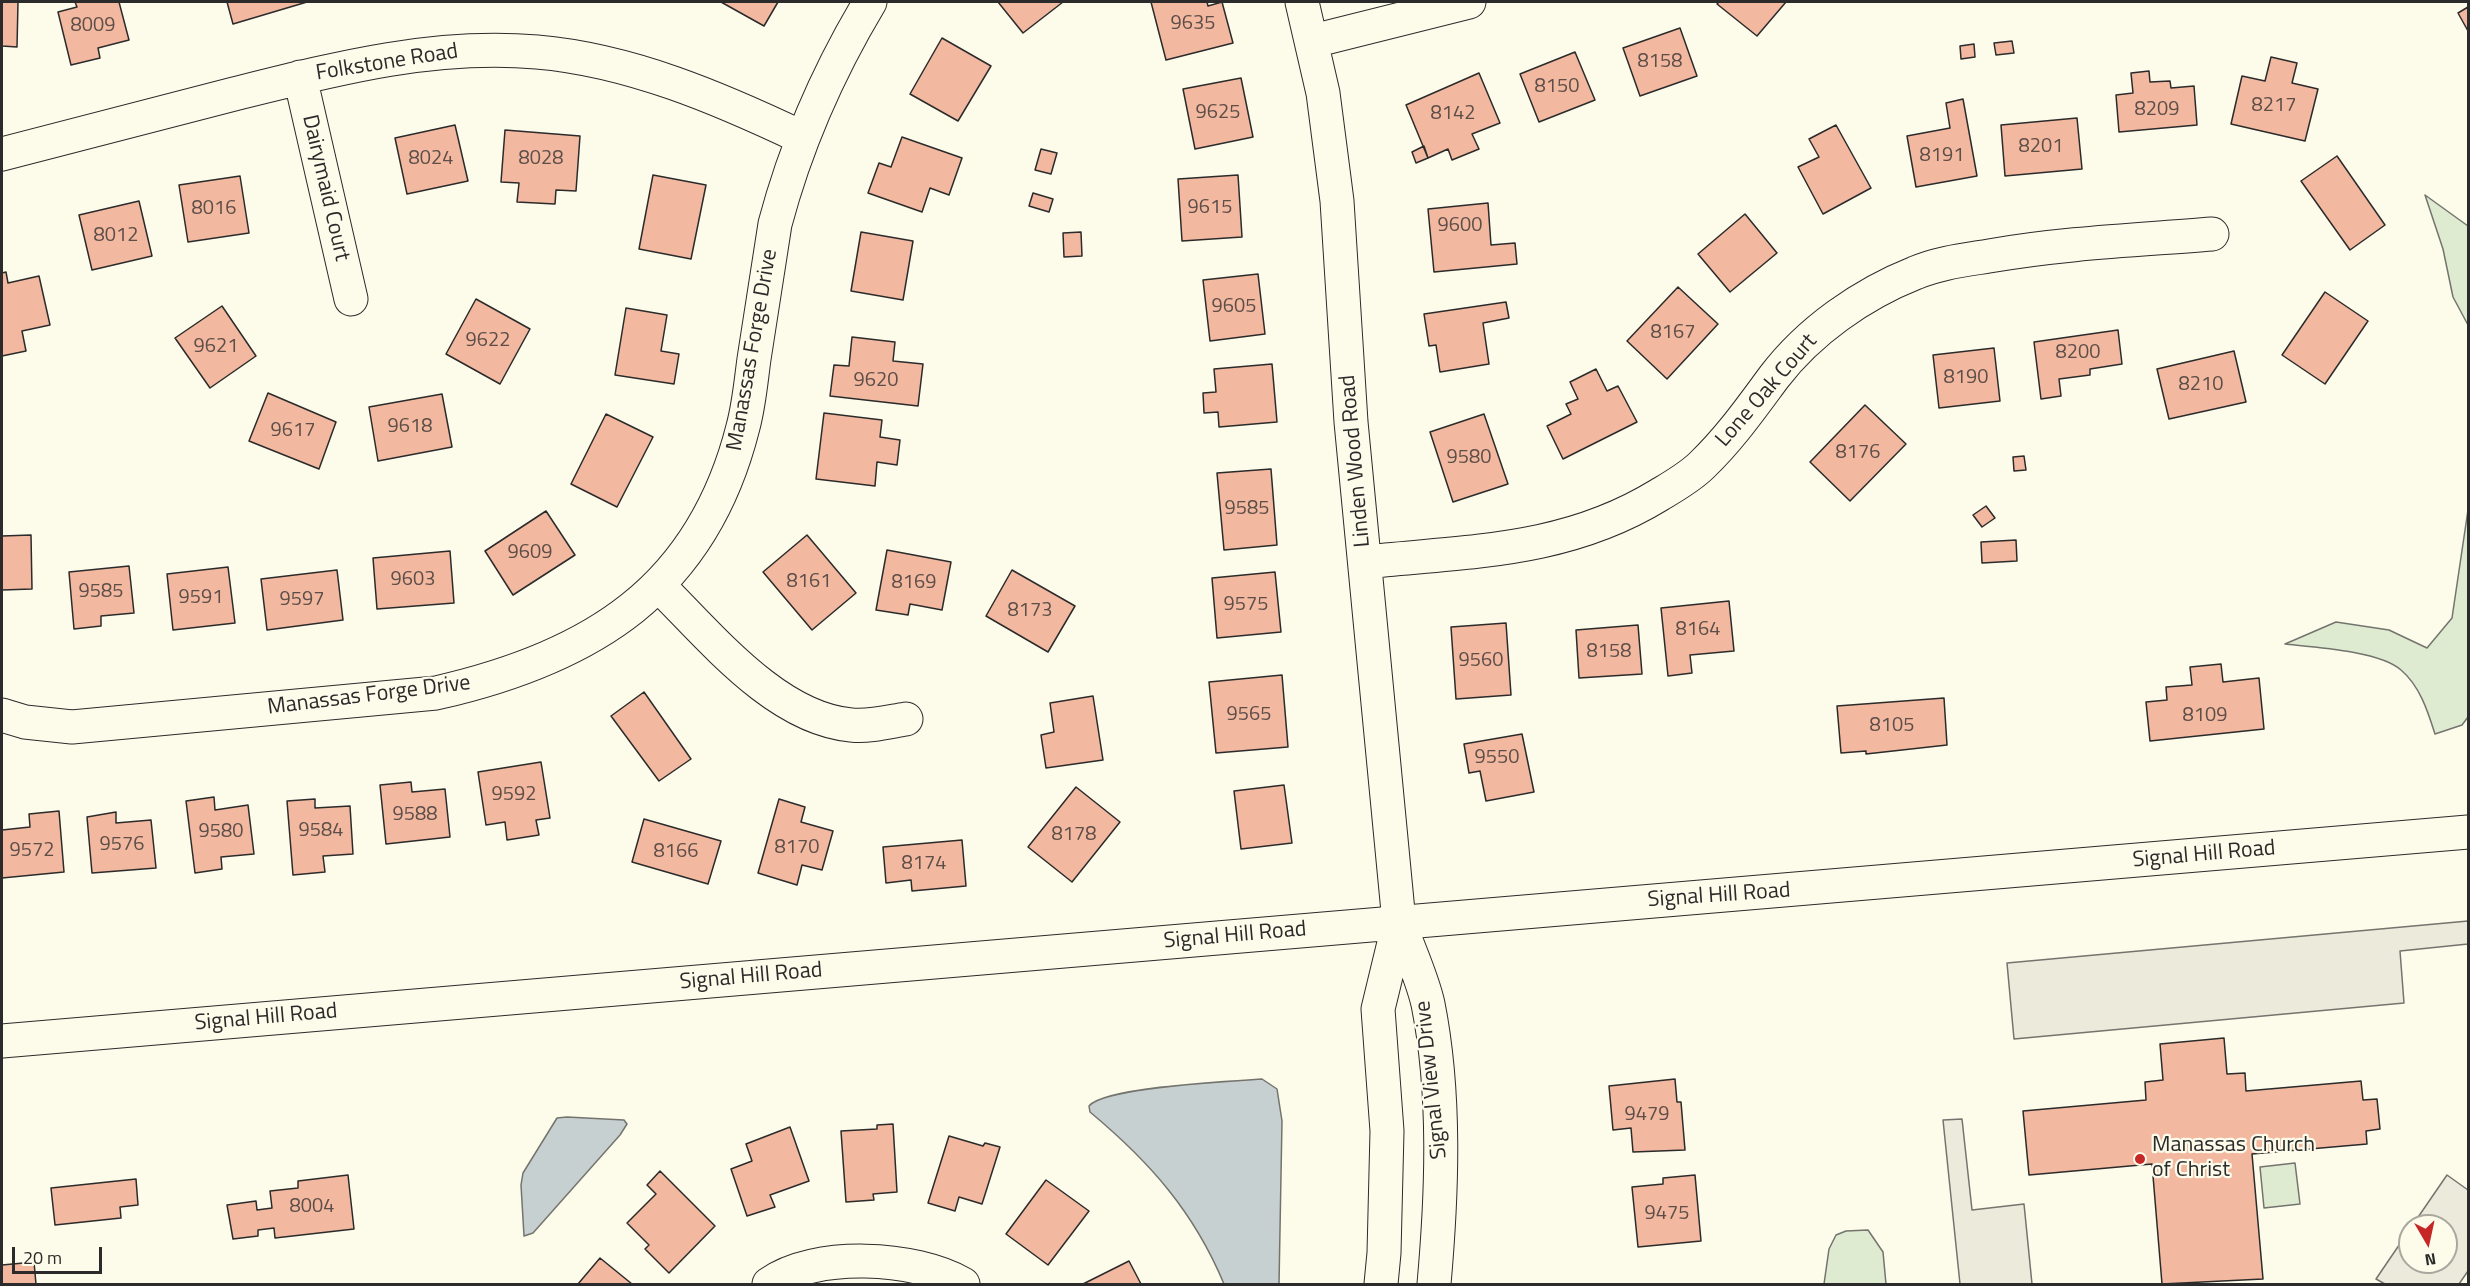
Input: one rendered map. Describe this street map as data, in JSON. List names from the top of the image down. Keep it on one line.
{"streets":{"street":["Folkstone Road","Dairymaid Court","Manassas Forge Drive","Lone Oak Court","Linden Wood Road","Signal Hill Road","Signal View Drive"]},"crossings":[["Folkstone Road","Dairymaid Court"],["Folkstone Road","Manassas Forge Drive"],["Lone Oak Court","Linden Wood Road"],["Linden Wood Road","Signal Hill Road"],["Linden Wood Road","Signal View Drive"],["Signal Hill Road","Signal View Drive"]],"places":["Manassas Church of Christ"],"house_numbers":["9635","8009","8158","8150","8217","8209","9625","8142","8201","8191","8024","8028","9615","8016","9600","8012","9605","8167","9622","9621","8200","8190","9620","8210","9618","9617","8176","9580","9585","9609","9603","8161","8169","9585","9591","9597","9575","8173","8164","8158","9560","9565","8109","8105","9550","9592","9588","9584","9580","8178","9576","8170","9572","8166","8174","9479","8004","9475"],"scale_bar":"20 m","north":"bottom"}
